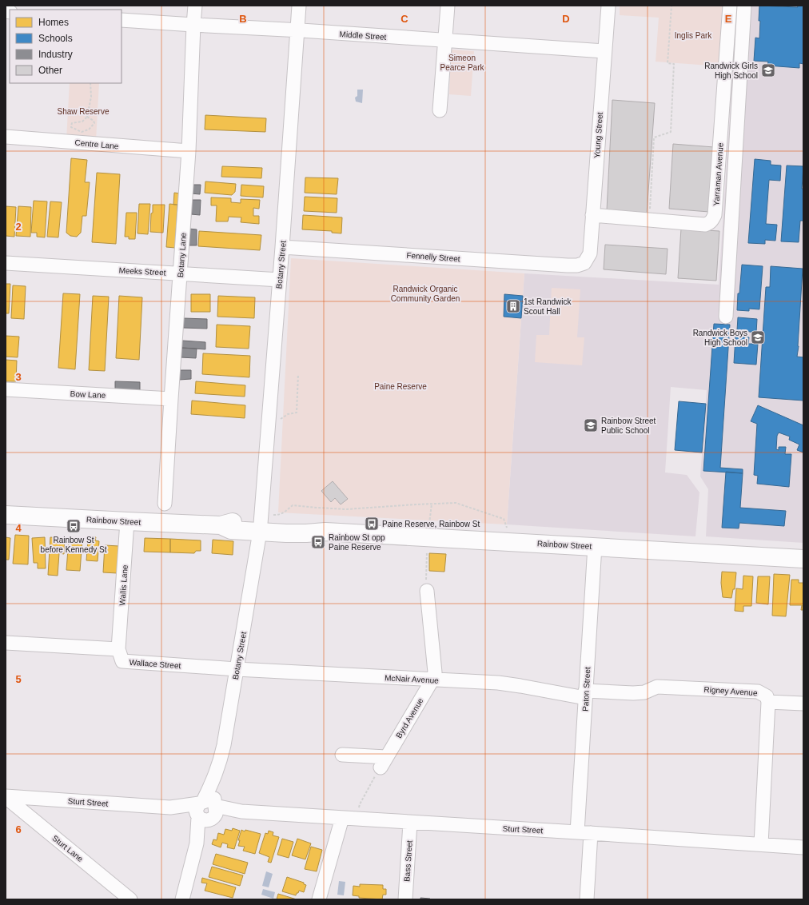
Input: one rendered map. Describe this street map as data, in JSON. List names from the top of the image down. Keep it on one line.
{"streets":{"main road":["Rainbow Street"],"street":["Middle Street","Young Street","Centre Lane","Yarraman Avenue","Botany Lane","Fennelly Street","Botany Street","Meeks Street","Bow Lane","Wallis Lane","Wallace Street","McNair Avenue","Paton Street","Rigney Avenue","Byrd Avenue","Sturt Street","Sturt Lane","Bass Street"]},"crossings":[["Middle Street","Young Street"],["Middle Street","Botany Lane"],["Middle Street","Botany Street"],["Young Street","Yarraman Avenue"],["Young Street","Fennelly Street"],["Centre Lane","Botany Lane"],["Botany Lane","Meeks Street"],["Botany Lane","Bow Lane"],["Fennelly Street","Botany Street"],["Botany Street","Meeks Street"],["Botany Street","Rainbow Street"],["Botany Street","Wallace Street"],["Botany Street","McNair Avenue"],["Botany Street","Sturt Street"],["Rainbow Street","Wallis Lane"],["Rainbow Street","Paton Street"],["Wallis Lane","Wallace Street"],["Wallace Street","McNair Avenue"],["McNair Avenue","Paton Street"],["McNair Avenue","Rigney Avenue"],["McNair Avenue","Byrd Avenue"],["Paton Street","Rigney Avenue"],["Paton Street","Sturt Street"],["Sturt Street","Sturt Lane"],["Sturt Street","Bass Street"]],"parks":["Inglis Park","Simeon Pearce Park","Shaw Reserve","Randwick Organic Community Garden","Paine Reserve"],"places":{"school or university":["Randwick Girls High School","Randwick Boys High School","Rainbow Street Public School"],"building":["1st Randwick Scout Hall"],"bus stop":["Paine Reserve, Rainbow St","Rainbow St before Kennedy St","Rainbow St opp Paine Reserve"]},"legend":["Homes","Schools","Industry","Other"],"grid":{"columns":["B","C","D","E"],"rows":["2","3","4","5","6"]}}
